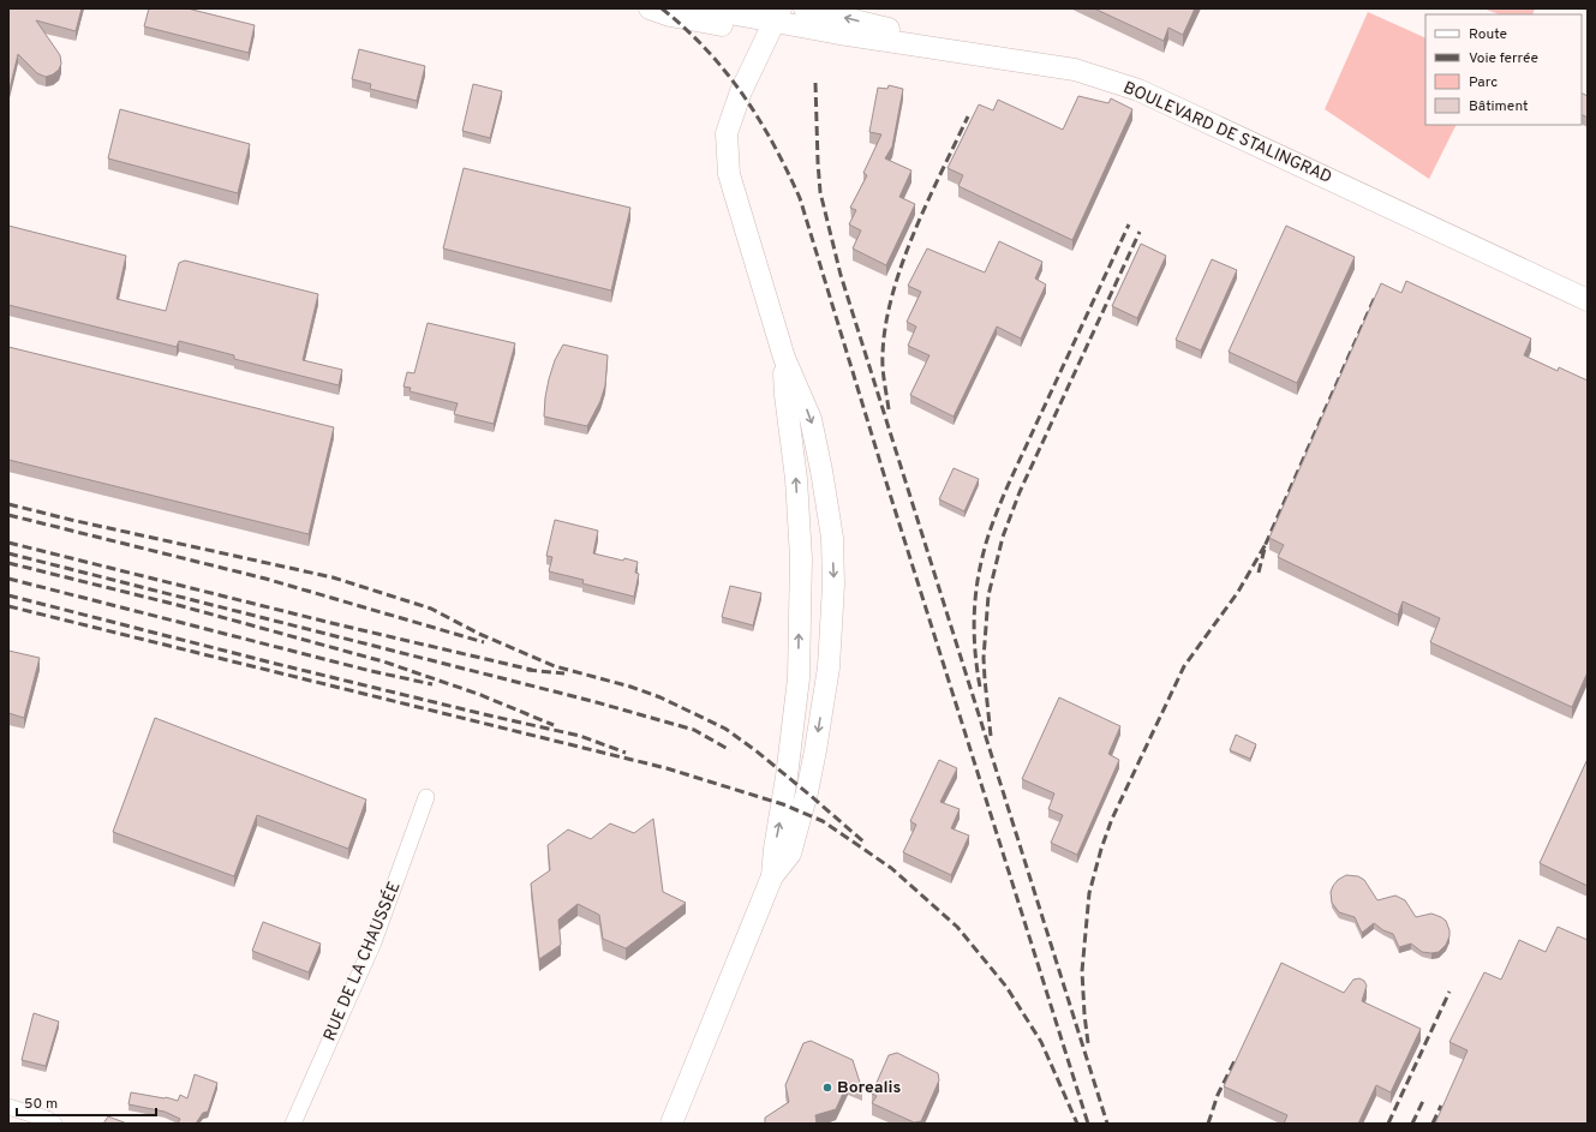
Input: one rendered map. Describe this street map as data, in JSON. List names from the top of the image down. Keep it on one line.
{"streets":{"main road":["BOULEVARD DE STALINGRAD"],"street":["RUE DE LA CHAUSSÉE"]},"places":["Borealis"],"legend":["Route","Voie ferrée","Parc","Bâtiment"],"scale_bar":"50 m"}
